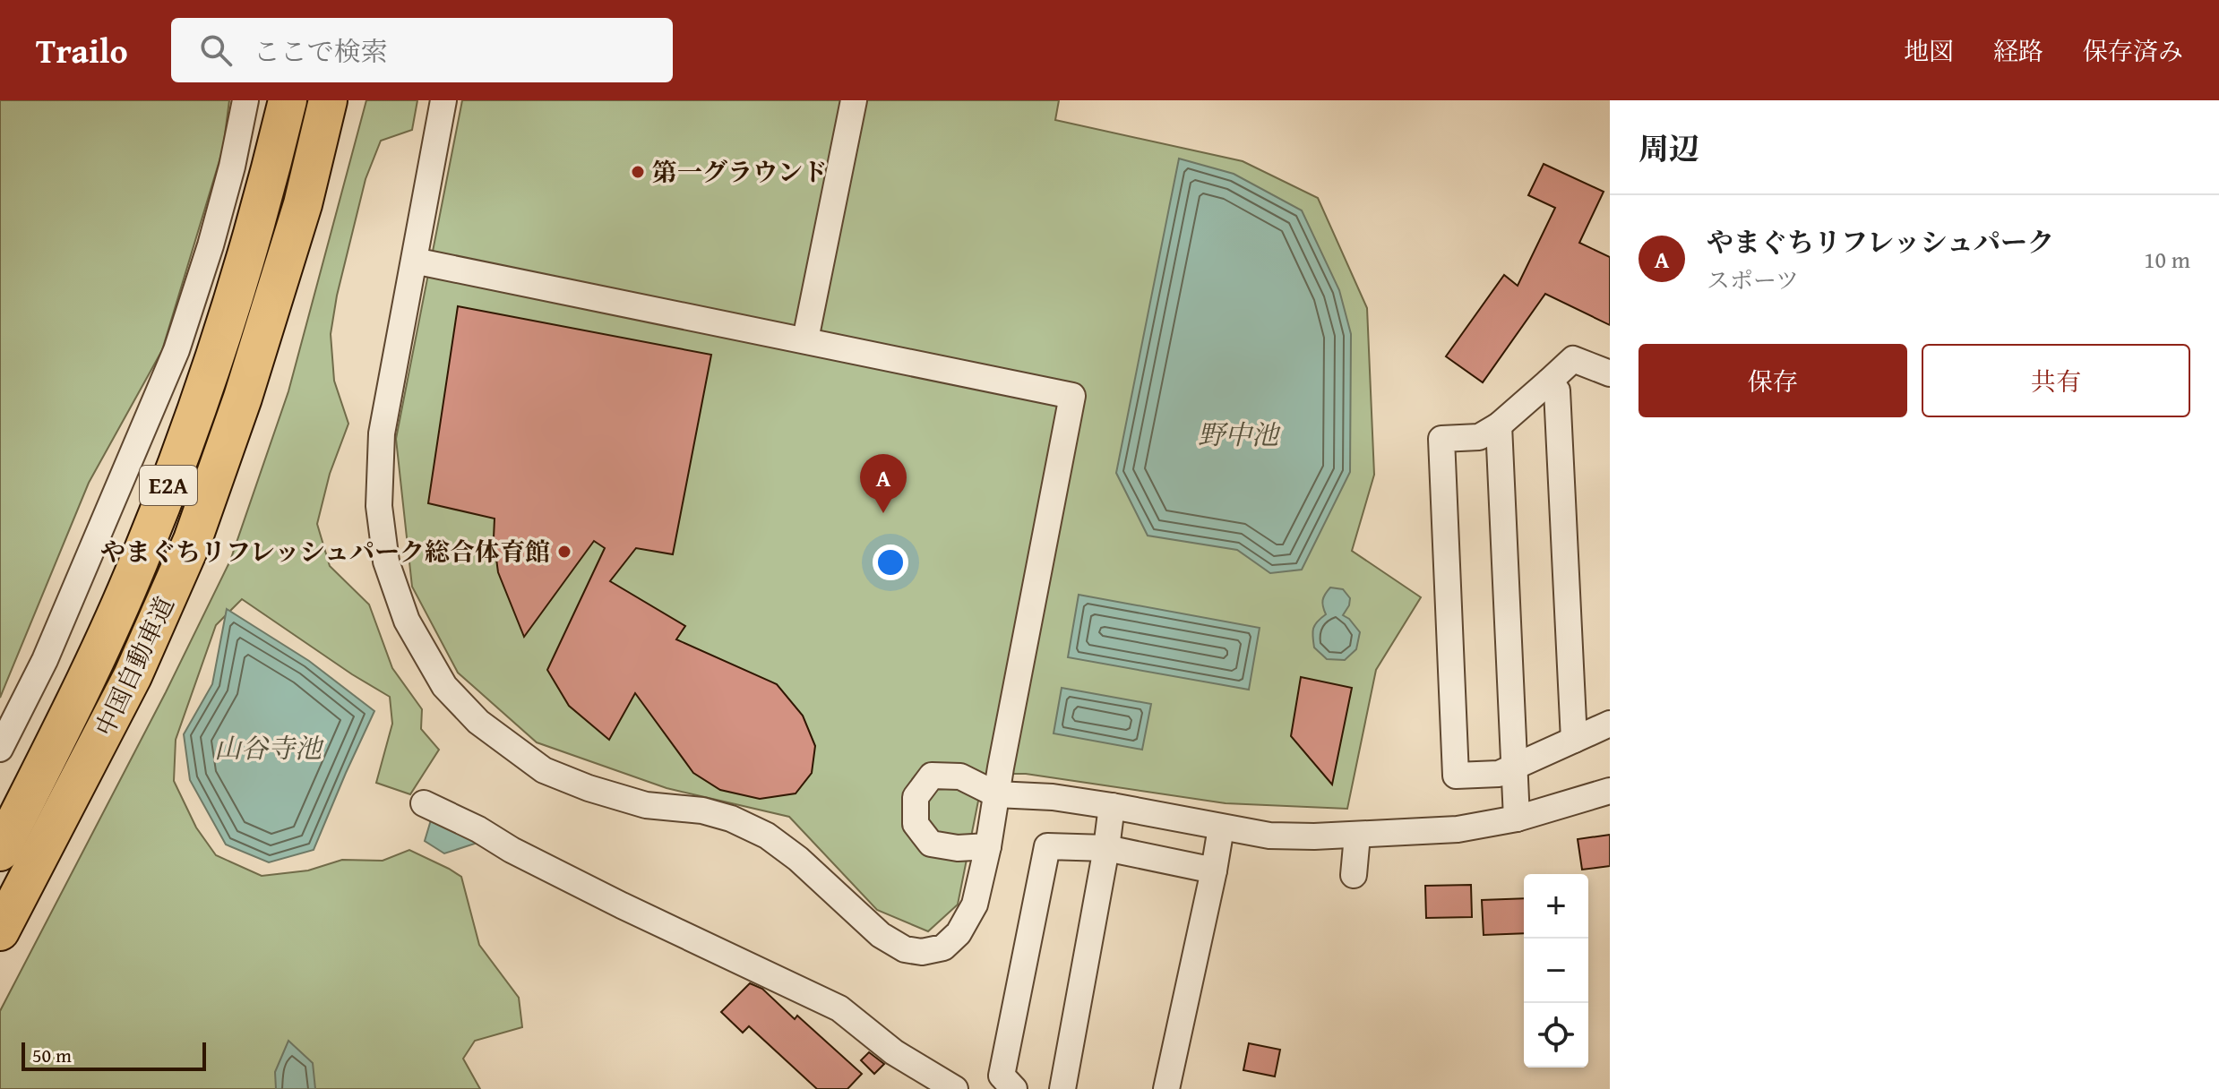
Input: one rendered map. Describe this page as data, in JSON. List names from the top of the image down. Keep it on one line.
{"streets":{"highway":["E2A","中国自動車道"]},"water":["野中池","山谷寺池"],"places":["第一グラウンド","やまぐちリフレッシュパーク総合体育館"],"scale_bar":"50 m","page":{"header":"Trailo","search":"ここで検索","nav":["地図","経路","保存済み"],"heading":"周辺","list":[{"mark":"A","name":"やまぐちリフレッシュパーク","note":"スポーツ","value":"10 m"}],"buttons":["保存","共有"],"pins":"A","map_buttons":["+","−"],"scale":"50 m"}}
